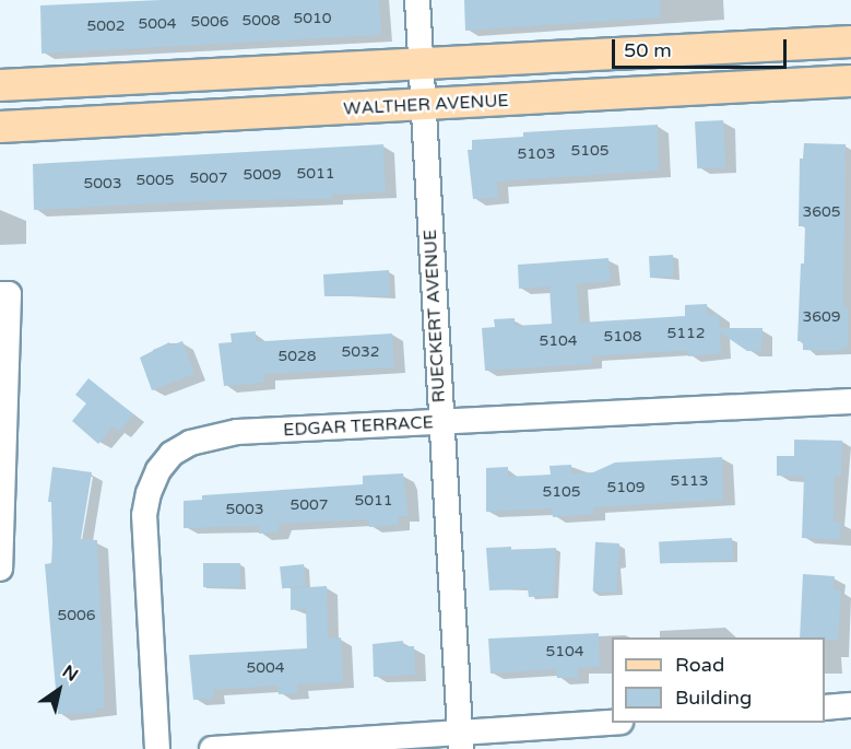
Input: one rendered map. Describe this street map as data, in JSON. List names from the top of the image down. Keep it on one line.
{"streets":{"main road":["WALTHER AVENUE"],"street":["RUECKERT AVENUE","EDGAR TERRACE"]},"crossings":[["WALTHER AVENUE","RUECKERT AVENUE"],["RUECKERT AVENUE","EDGAR TERRACE"]],"house_numbers":["5010","5008","5006","5004","5002","5105","5103","5011","5009","5007","5005","5003","3605","3609","5112","5108","5104","5032","5028","5113","5109","5105","5011","5007","5003","5006","5104","5004"],"legend":["Road","Building"],"scale_bar":"50 m","north":"top right"}
